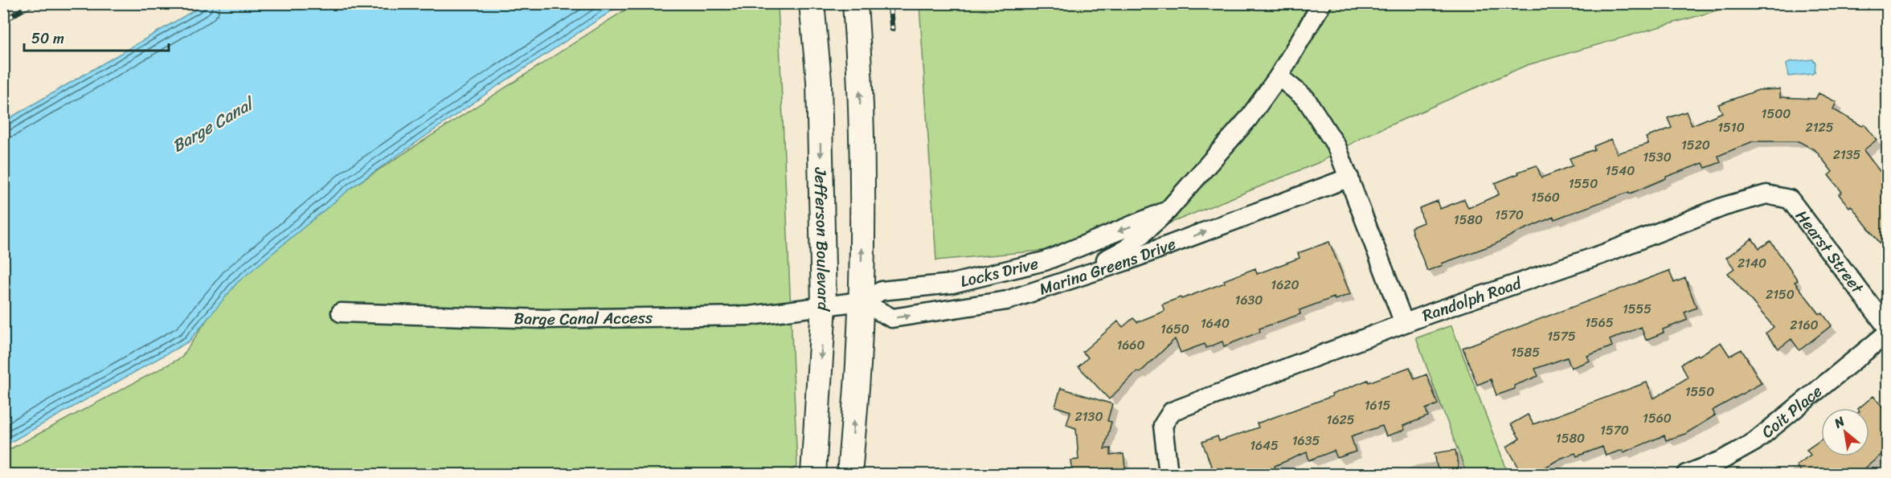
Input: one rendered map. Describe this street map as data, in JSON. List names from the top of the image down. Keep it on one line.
{"streets":{"main road":["Jefferson Boulevard"],"street":["Hearst Street","Marina Greens Drive","Locks Drive","Randolph Road","Barge Canal Access","Coit Place"]},"crossings":[["Jefferson Boulevard","Locks Drive"],["Jefferson Boulevard","Barge Canal Access"],["Hearst Street","Randolph Road"],["Marina Greens Drive","Locks Drive"],["Locks Drive","Barge Canal Access"]],"one_way":["Marina Greens Drive"],"water":["Barge Canal"],"house_numbers":["1500","1510","2125","1520","2135","1530","1540","1550","1560","1570","1580","2140","1620","2150","1630","1555","1565","1640","2160","1650","1575","1660","1585","1550","1615","2130","1560","1625","1570","1580","1635","1645"],"scale_bar":"50 m","north":"top left"}
